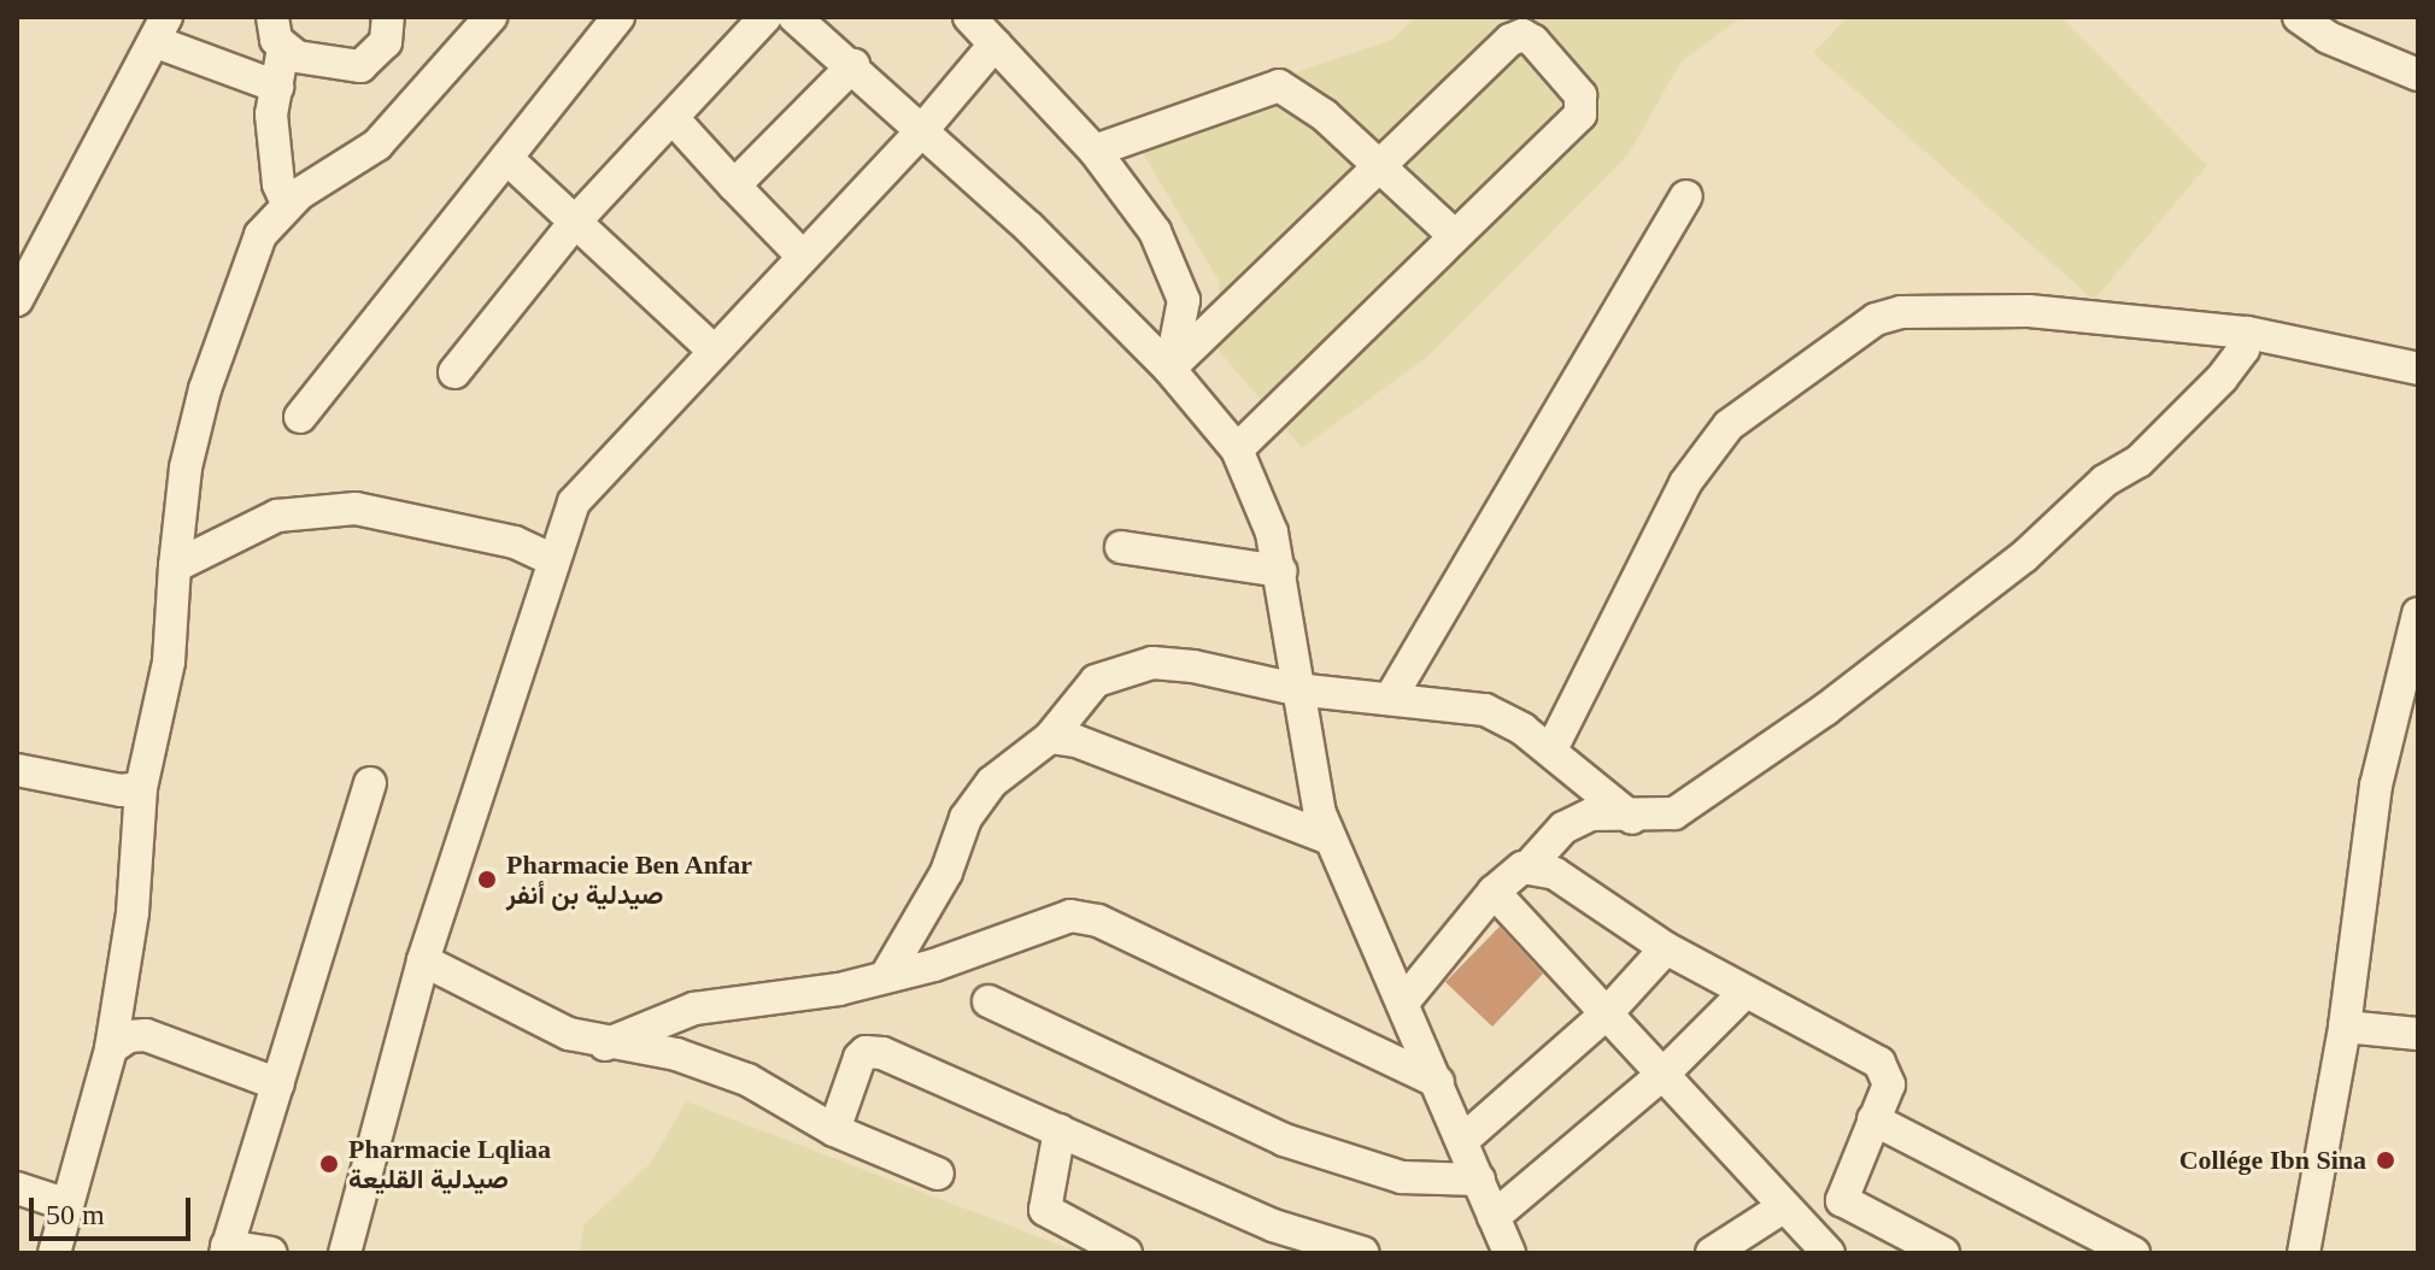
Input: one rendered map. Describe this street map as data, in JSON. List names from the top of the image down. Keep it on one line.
{"places":["Pharmacie Ben Anfar صيدلية بن أنفر","Collége Ibn Sina","Pharmacie Lqliaa صيدلية القليعة"],"scale_bar":"50 m"}
